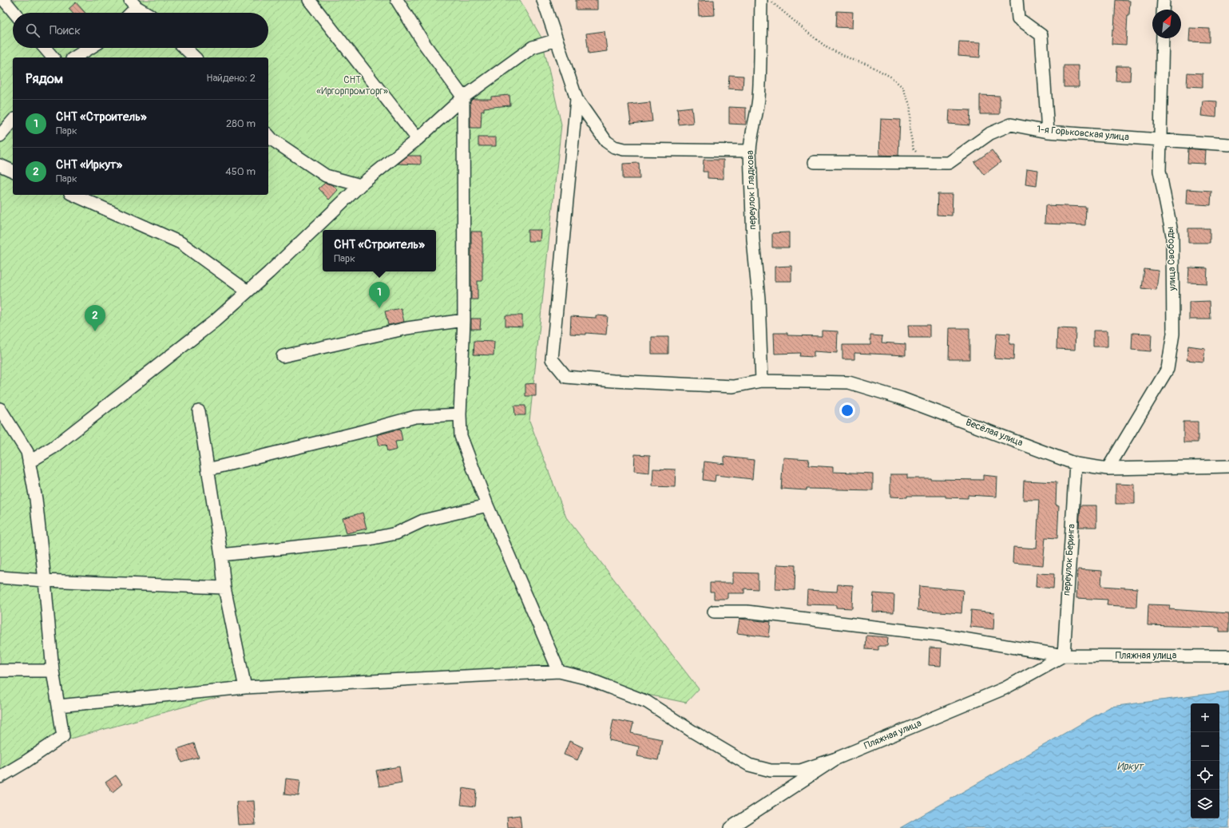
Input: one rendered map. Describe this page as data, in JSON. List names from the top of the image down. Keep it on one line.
{"streets":{"street":["1-я Горьковская улица","переулок Гладкова","улица Свободы","Весёлая улица","переулок Беринга","Пляжная улица"]},"crossings":[["1-я Горьковская улица","улица Свободы"],["переулок Гладкова","Весёлая улица"],["улица Свободы","Весёлая улица"],["Весёлая улица","переулок Беринга"],["переулок Беринга","Пляжная улица"]],"water":["Иркут"],"parks":["СНТ «Иргорпромторг»"],"north":"top right","page":{"search":"Поиск","heading":["Рядом","Найдено: 2"],"list":[{"mark":"1","name":"СНТ «Строитель»","note":"Парк","value":"280 m"},{"mark":"2","name":"СНТ «Иркут»","note":"Парк","value":"450 m"}],"popup":["СНТ «Строитель»","Парк"],"pins":["1","2"],"map_buttons":["+","−"]}}
